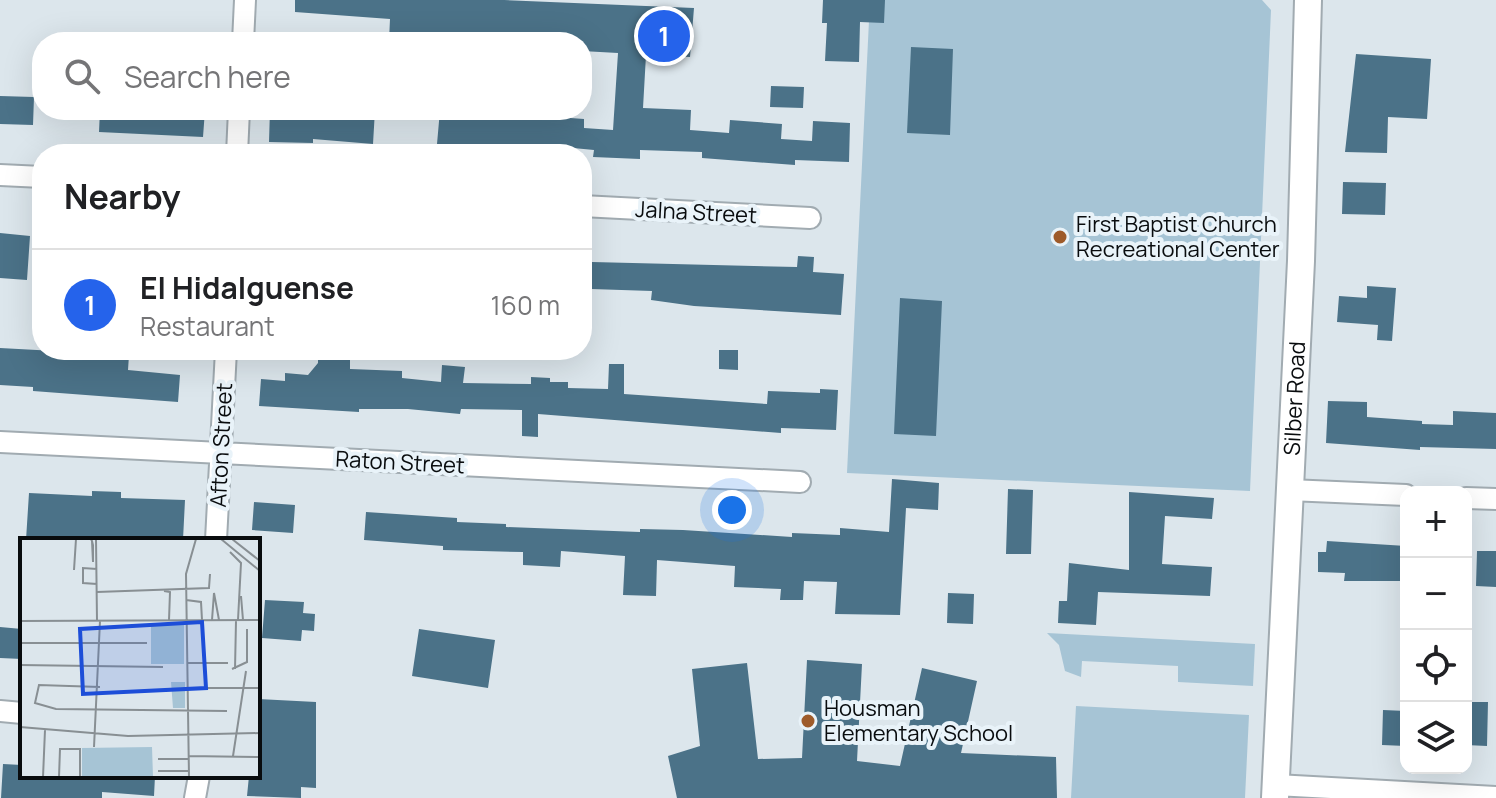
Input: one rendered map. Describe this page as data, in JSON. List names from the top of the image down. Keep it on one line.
{"streets":{"street":["Jalna Street","Silber Road","Afton Street","Raton Street"]},"crossings":[["Afton Street","Raton Street"]],"places":["First Baptist Church Recreational Center","Housman Elementary School"],"page":{"pins":"1","search":"Search here","heading":"Nearby","list":[{"mark":"1","name":"El Hidalguense","note":"Restaurant","value":"160 m"}],"map_buttons":["+","−"]}}
